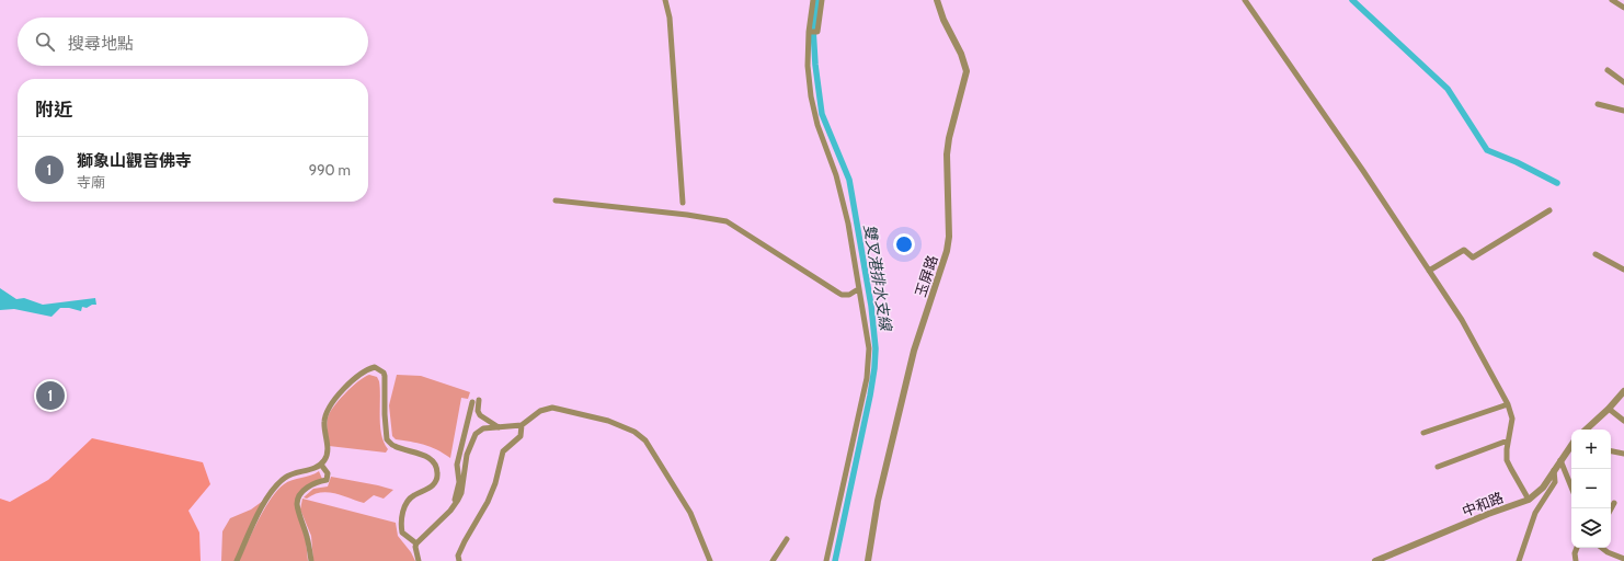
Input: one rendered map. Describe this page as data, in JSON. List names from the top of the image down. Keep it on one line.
{"streets":{"street":["玉屏路","中和路"]},"water":["雙叉港排水支線"],"page":{"search":"搜尋地點","heading":"附近","list":[{"mark":"1","name":"獅象山觀音佛寺","note":"寺廟","value":"990 m"}],"pins":"1","map_buttons":["+","−"]}}
